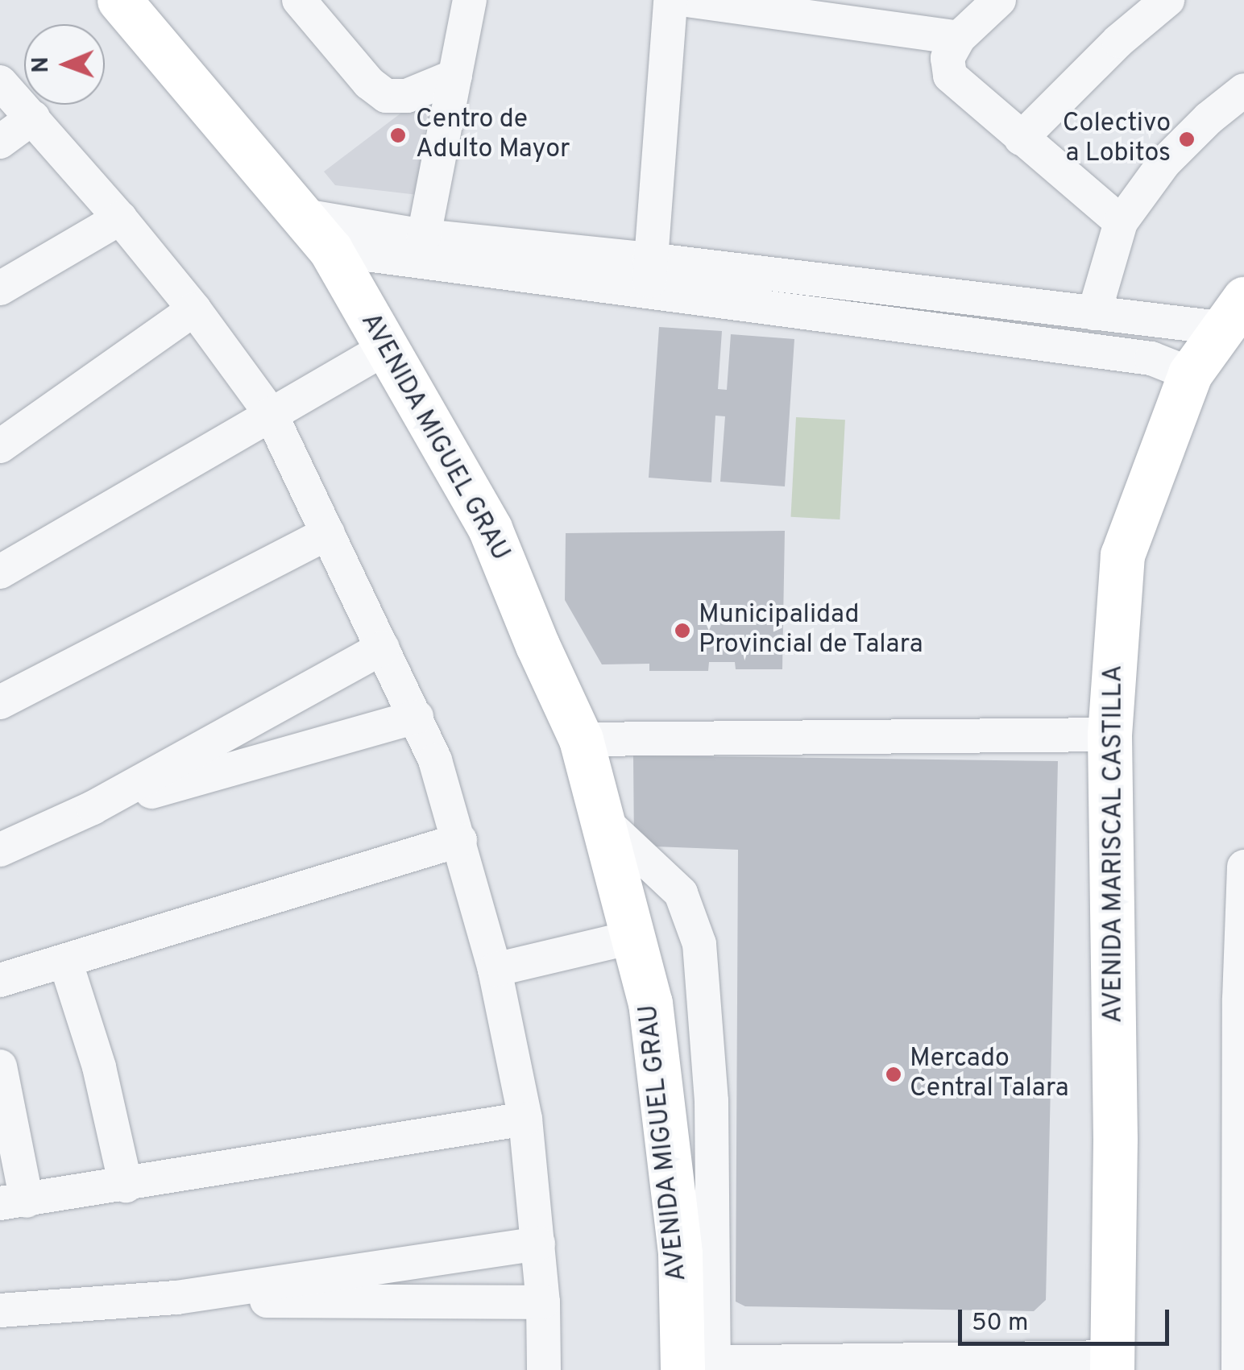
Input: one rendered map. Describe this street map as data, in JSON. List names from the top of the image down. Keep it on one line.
{"streets":{"main road":["AVENIDA MIGUEL GRAU","AVENIDA MARISCAL CASTILLA"]},"places":["Centro de Adulto Mayor","Colectivo a Lobitos","Municipalidad Provincial de Talara","Mercado Central Talara"],"scale_bar":"50 m","north":"left"}
